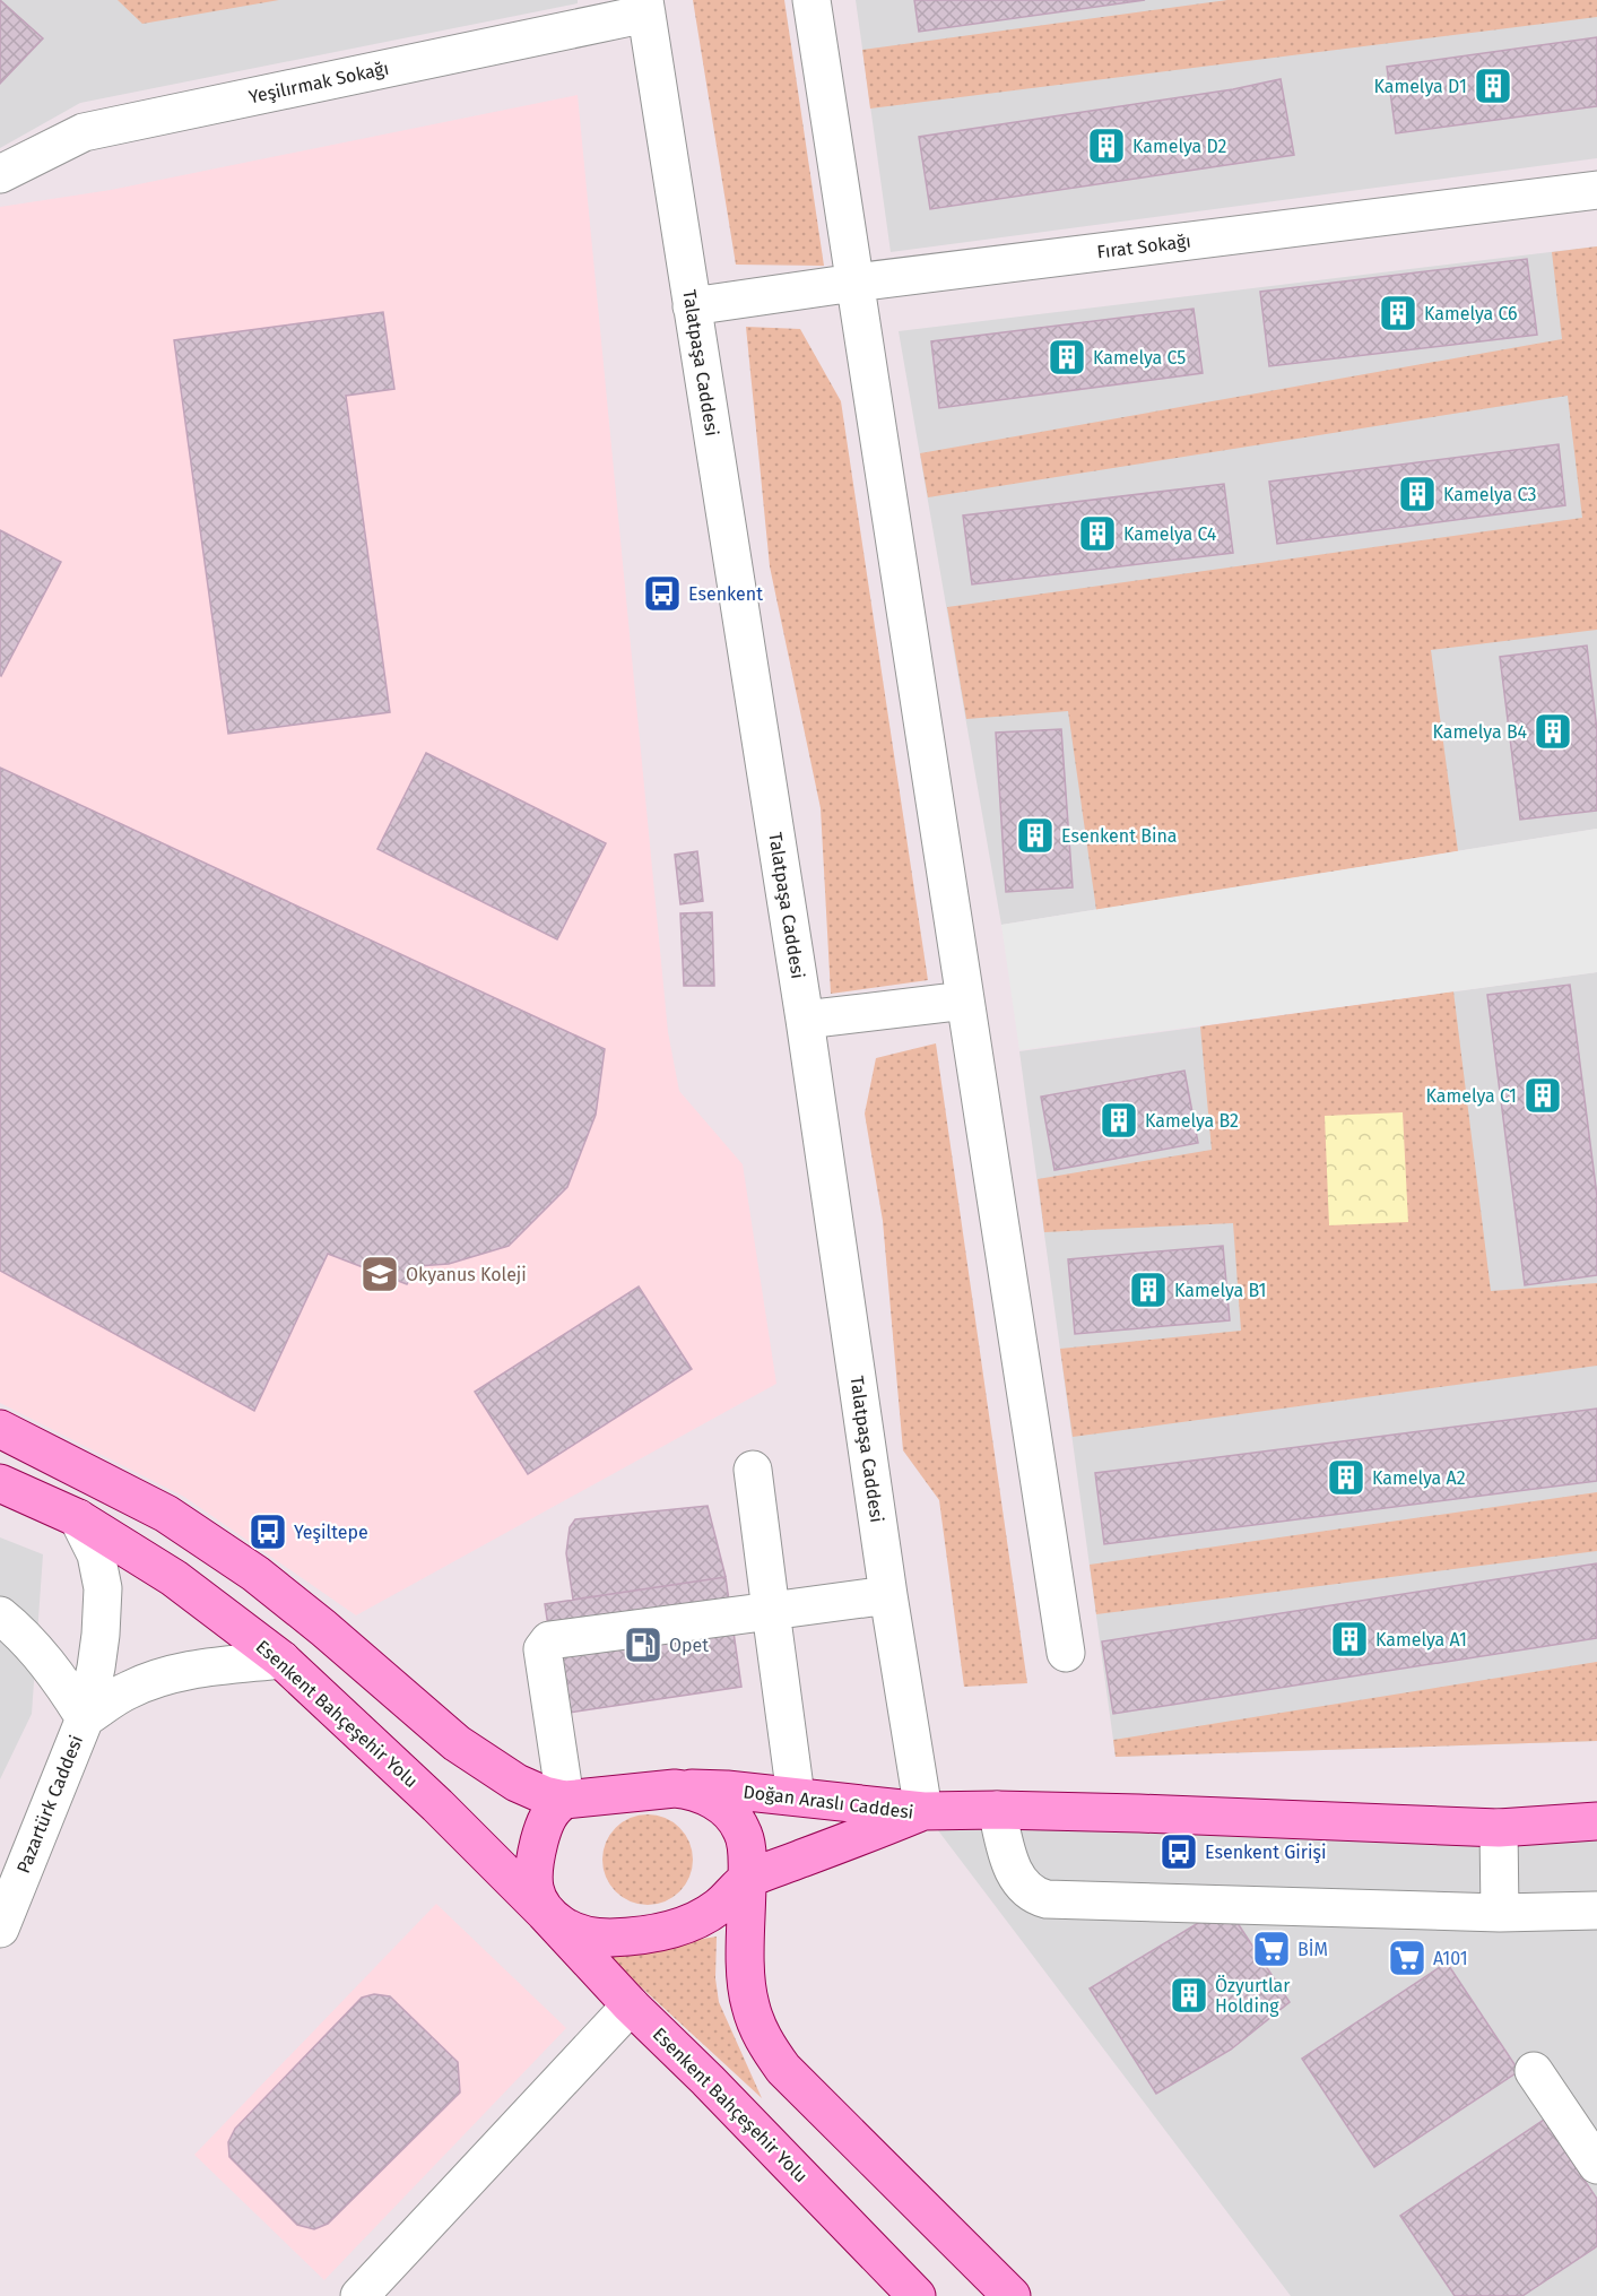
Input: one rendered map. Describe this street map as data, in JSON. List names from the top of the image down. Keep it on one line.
{"streets":{"main road":["Esenkent Bahçeşehir Yolu","Doğan Araslı Caddesi"],"street":["Yeşilırmak Sokağı","Fırat Sokağı","Talatpaşa Caddesi","Pazartürk Caddesi"]},"crossings":[["Yeşilırmak Sokağı","Talatpaşa Caddesi"],["Fırat Sokağı","Talatpaşa Caddesi"],["Talatpaşa Caddesi","Doğan Araslı Caddesi"],["Esenkent Bahçeşehir Yolu","Doğan Araslı Caddesi"],["Esenkent Bahçeşehir Yolu","Pazartürk Caddesi"]],"places":{"building":["Kamelya D1","Kamelya D2","Kamelya C6","Kamelya C5","Kamelya C3","Kamelya C4","Kamelya B4","Esenkent Bina","Kamelya C1","Kamelya B2","Kamelya B1","Kamelya A2","Kamelya A1","Özyurtlar Holding"],"bus stop":["Esenkent","Yeşiltepe","Esenkent Girişi"],"school or university":["Okyanus Koleji"],"fuel station":["Opet"],"supermarket":["BİM","A101"]}}
